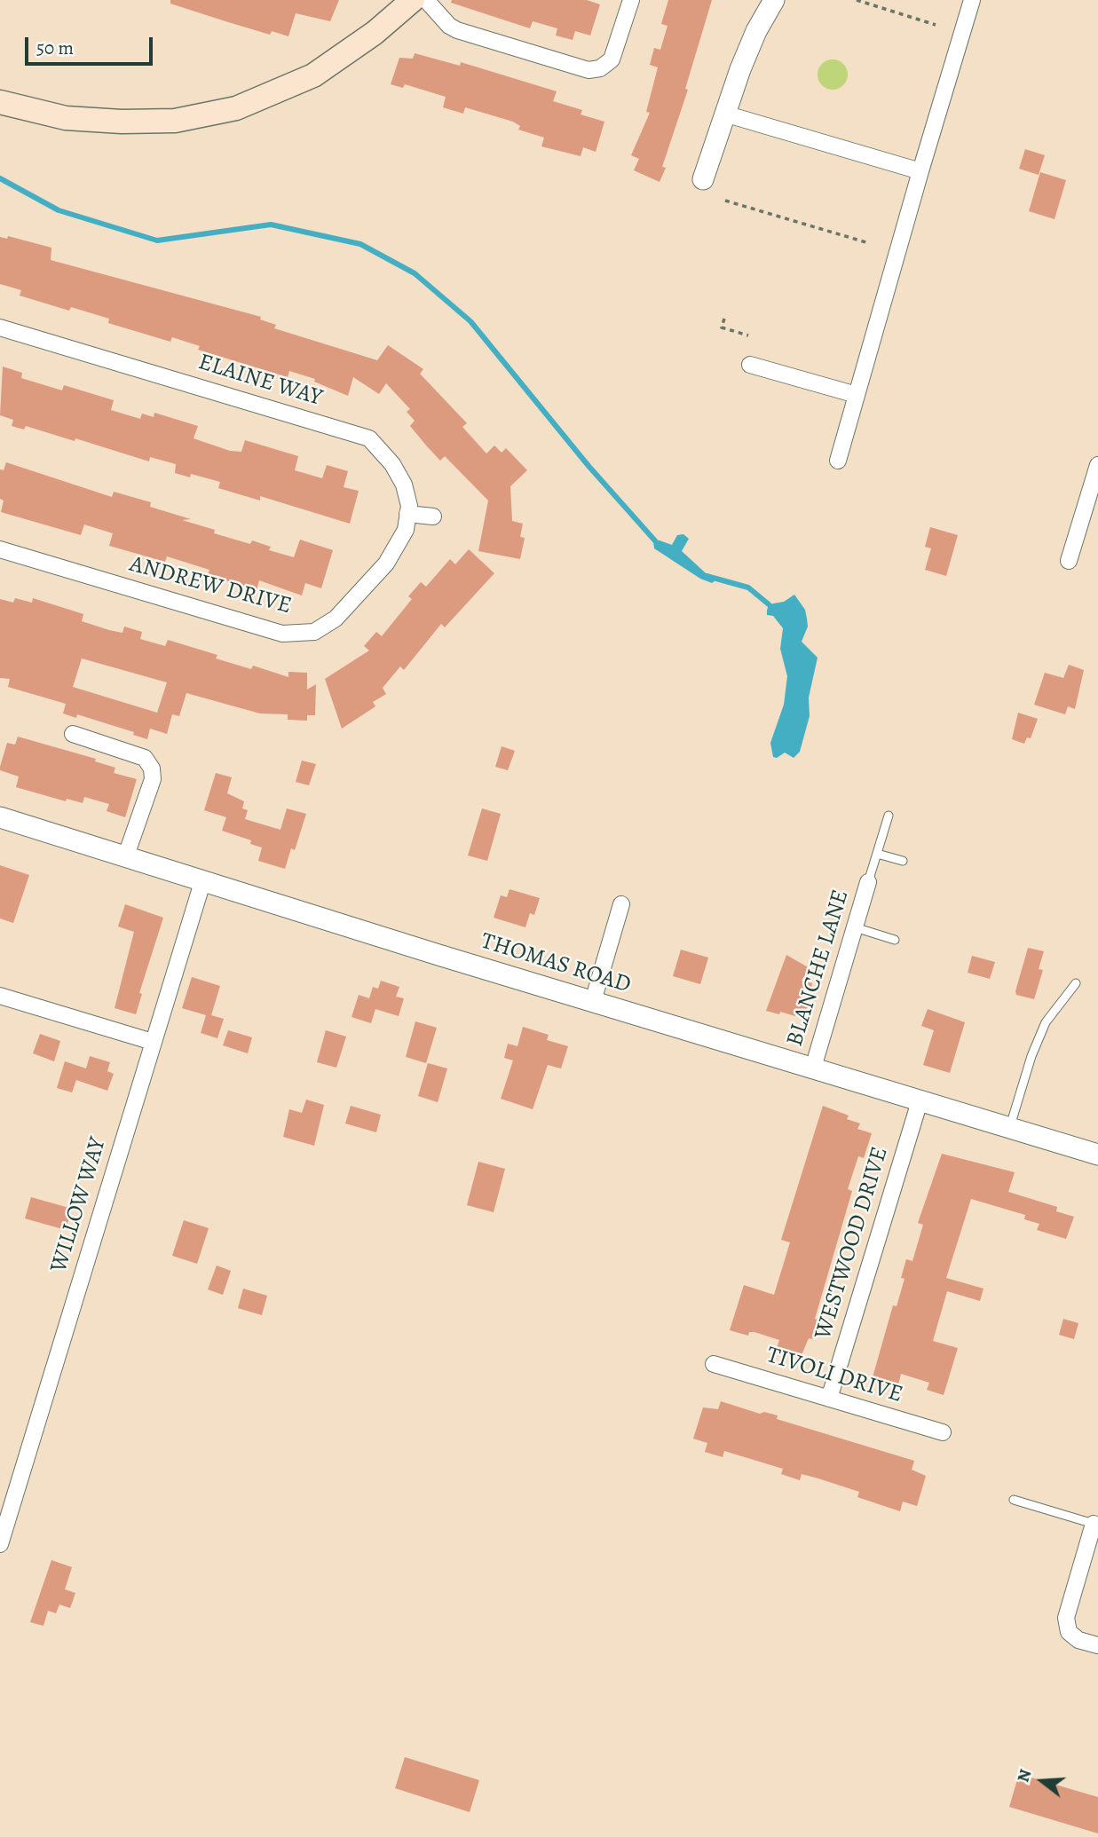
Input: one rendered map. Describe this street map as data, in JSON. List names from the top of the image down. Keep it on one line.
{"streets":{"street":["ELAINE WAY","ANDREW DRIVE","THOMAS ROAD","BLANCHE LANE","WILLOW WAY","WESTWOOD DRIVE","TIVOLI DRIVE"]},"crossings":[["ELAINE WAY","ANDREW DRIVE"],["THOMAS ROAD","BLANCHE LANE"],["THOMAS ROAD","WILLOW WAY"],["THOMAS ROAD","WESTWOOD DRIVE"],["WESTWOOD DRIVE","TIVOLI DRIVE"]],"scale_bar":"50 m","north":"left"}
